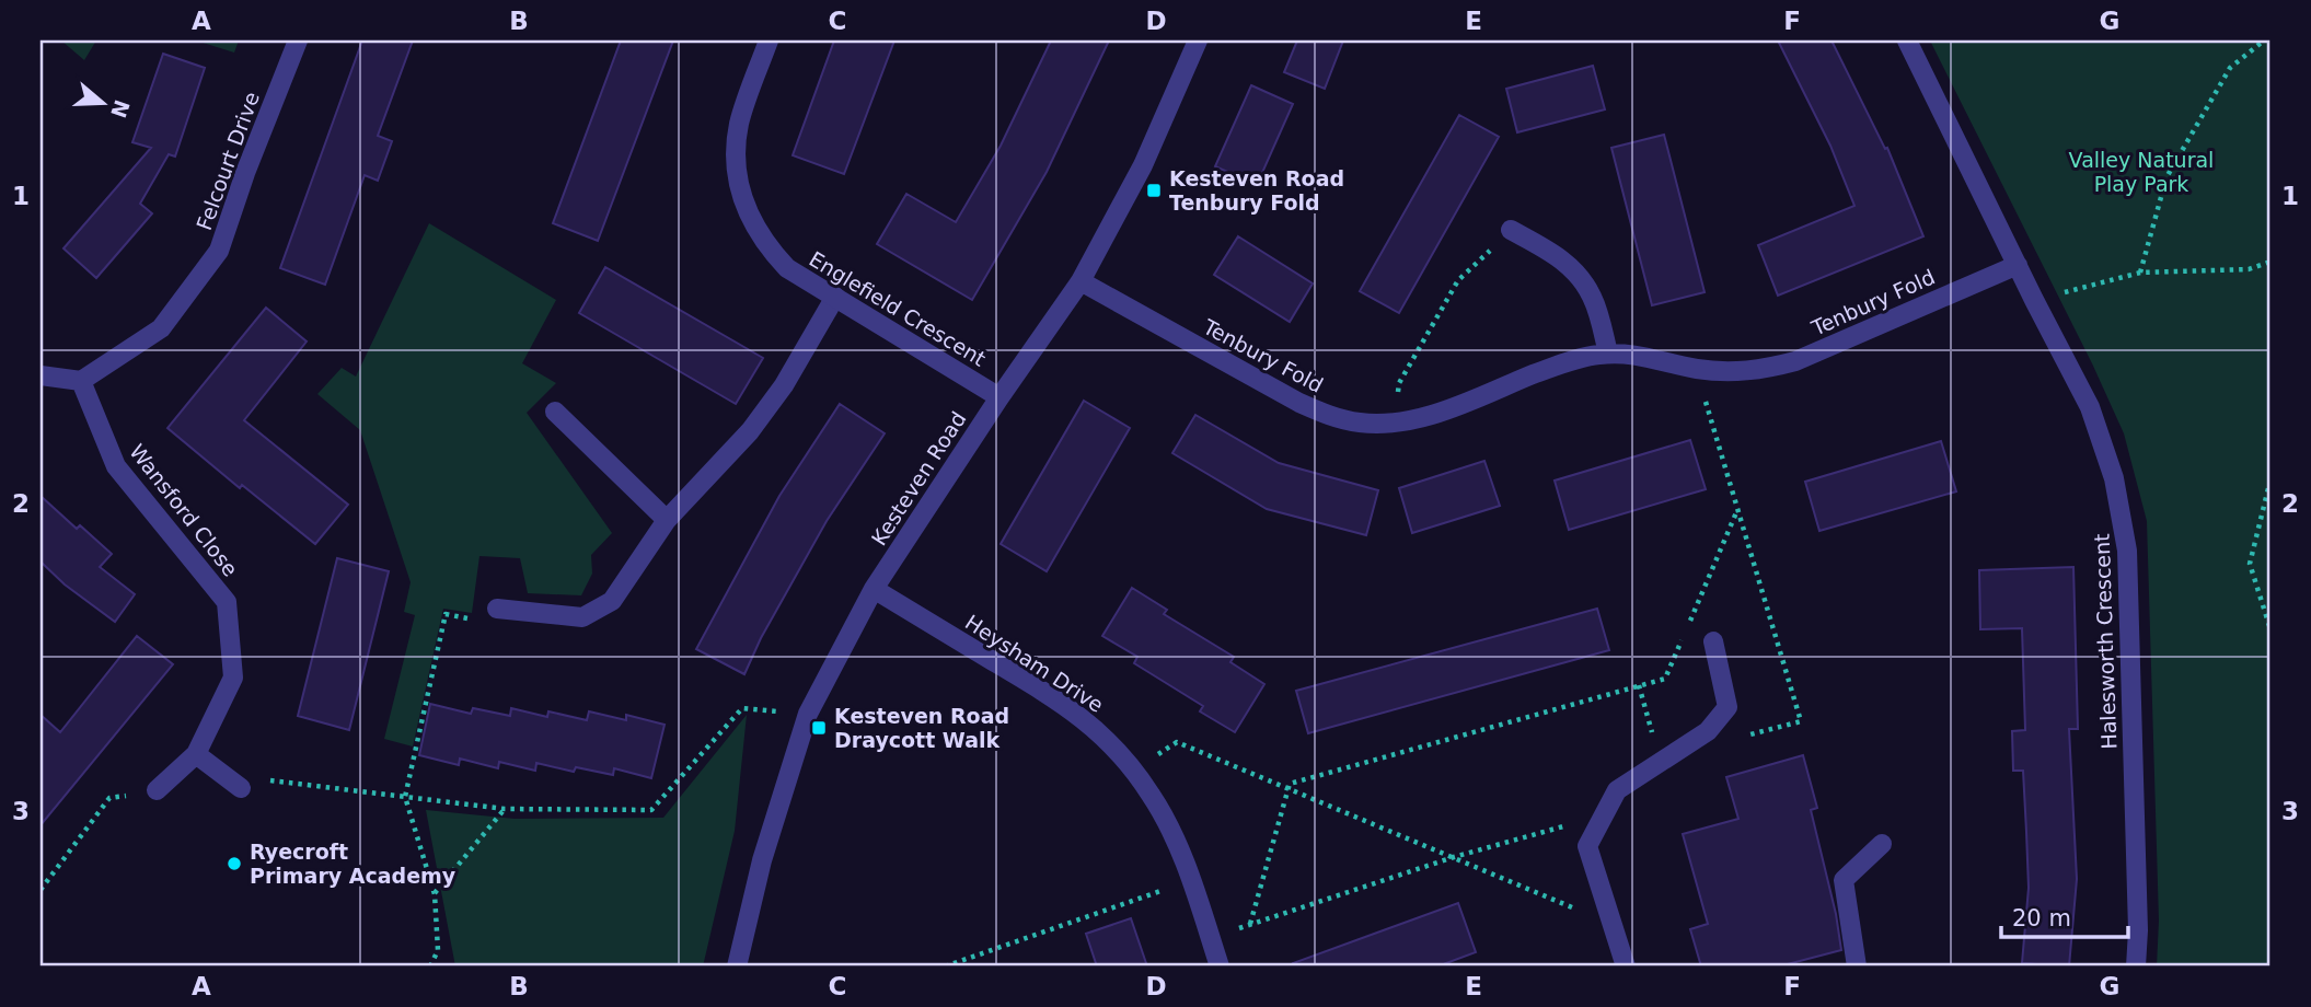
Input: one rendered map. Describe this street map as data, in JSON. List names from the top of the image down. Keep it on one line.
{"streets":{"street":["Felcourt Drive","Tenbury Fold","Englefield Crescent","Kesteven Road","Wansford Close","Halesworth Crescent","Heysham Drive"]},"crossings":[["Felcourt Drive","Wansford Close"],["Tenbury Fold","Kesteven Road"],["Tenbury Fold","Halesworth Crescent"],["Englefield Crescent","Kesteven Road"],["Kesteven Road","Heysham Drive"]],"parks":["Valley Natural Play Park"],"places":{"transit":["Kesteven Road Tenbury Fold","Kesteven Road Draycott Walk"],"other":["Ryecroft Primary Academy"]},"scale_bar":"20 m","north":"right","grid":{"columns":["A","B","C","D","E","F","G"],"rows":["1","2","3"]}}
